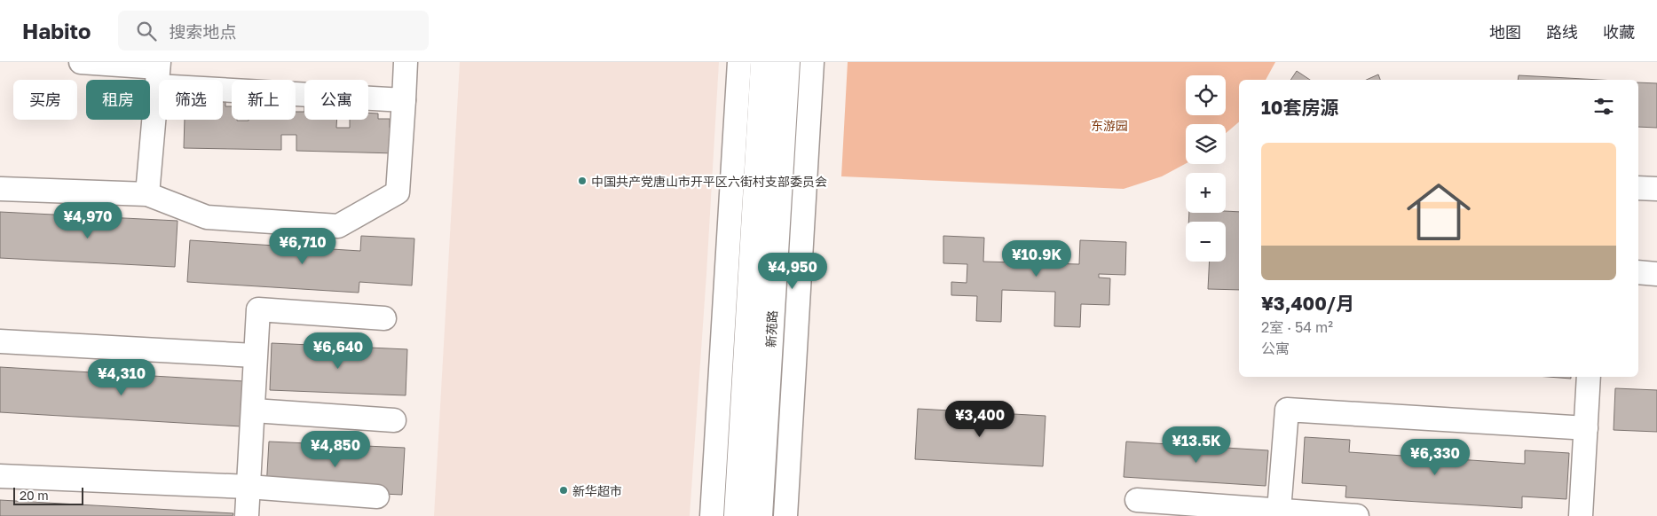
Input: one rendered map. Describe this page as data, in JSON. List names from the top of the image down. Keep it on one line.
{"streets":{"main road":["新苑路"]},"parks":["东游园"],"places":["中国共产党唐山市开平区六街村支部委员会","新华超市"],"scale_bar":"20 m","page":{"header":"Habito","search":"搜索地点","nav":["地图","路线","收藏"],"map_buttons":["+","−"],"chip":["买房","租房","筛选","新上","公寓"],"heading":"10套房源","list":[{"name":"¥3,400/月","note":"2室 · 54 m² · 公寓"}],"price":["¥4,970","¥6,710","¥10.9K","¥4,950","¥6,640","¥4,310","¥3,400","¥13.5K","¥4,850","¥6,330"],"scale":"20 m"}}
